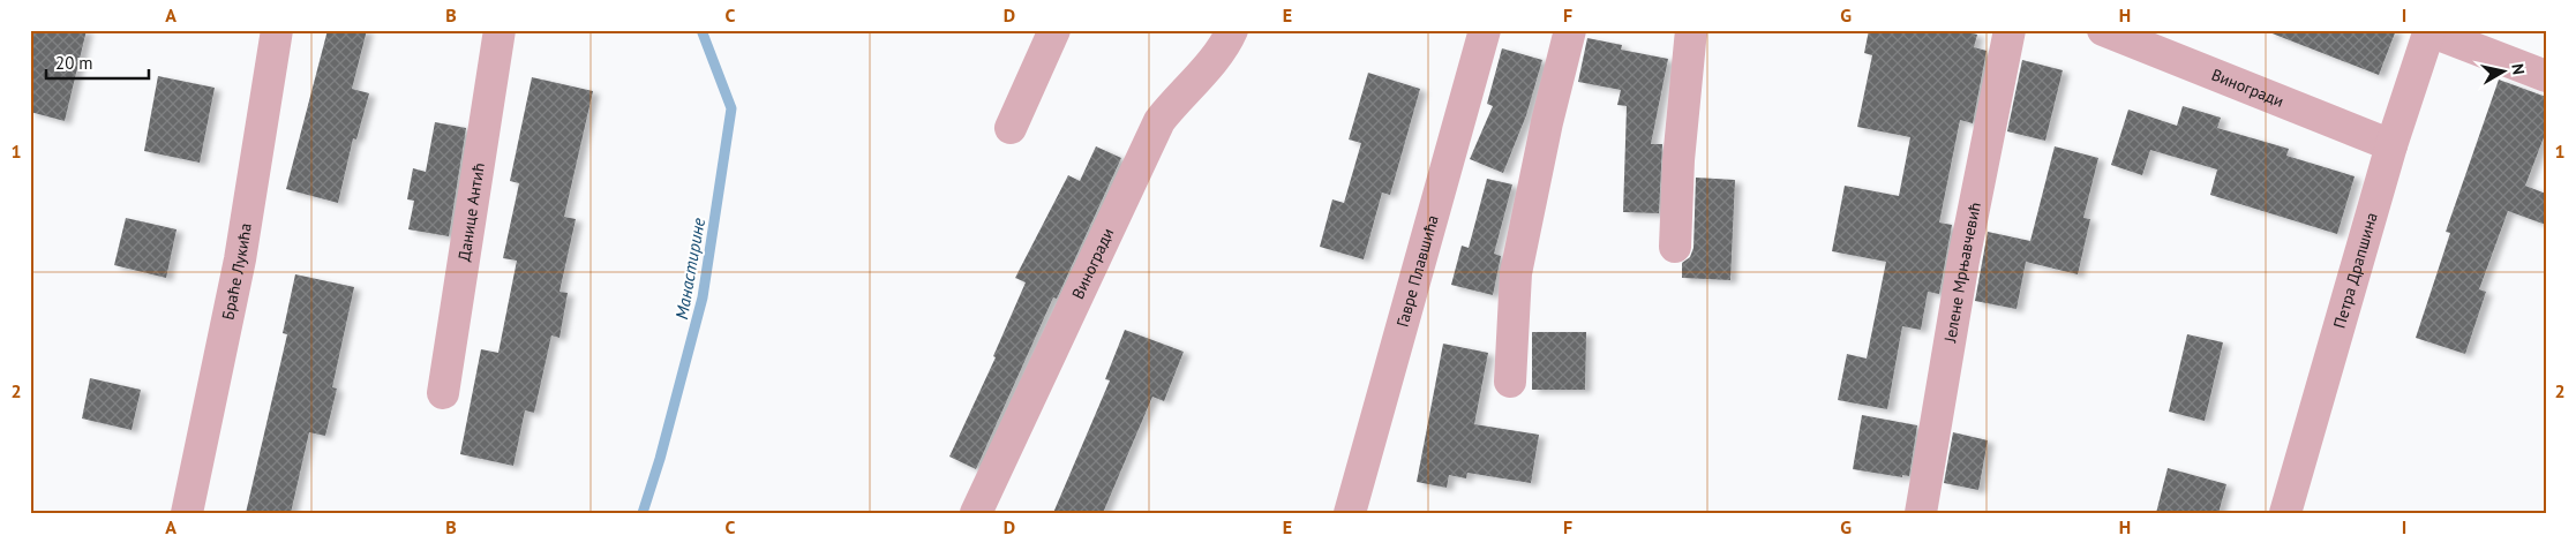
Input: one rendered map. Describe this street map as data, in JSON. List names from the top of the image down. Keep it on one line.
{"streets":{"street":["Виногради","Данице Антић","Јелене Мрњавчевић","Петра Драпшина","Браће Лукића","Гавре Плавшића"]},"crossings":[["Виногради","Петра Драпшина"]],"water":["Манастирине"],"scale_bar":"20 m","north":"right","grid":{"columns":["A","B","C","D","E","F","G","H","I"],"rows":["1","2"]}}
